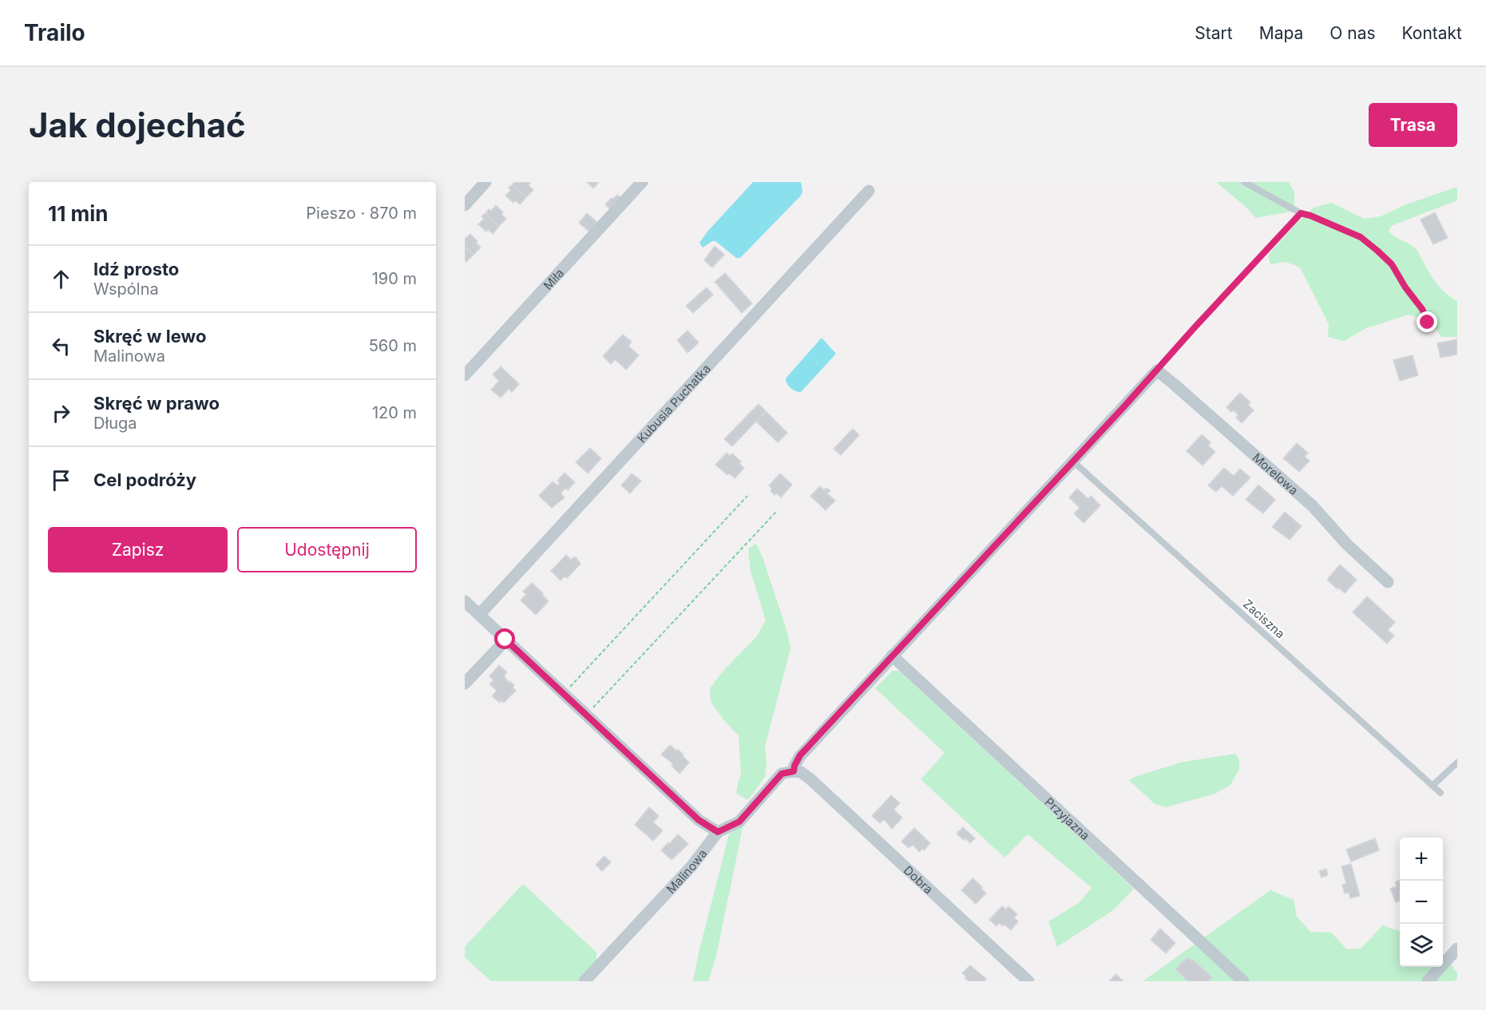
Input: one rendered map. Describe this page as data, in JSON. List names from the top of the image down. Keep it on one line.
{"streets":{"street":["Miła","Kubusia Puchatka","Morelowa","Przyjazna","Malinowa","Dobra"],"lane":["Zaciszna"]},"crossings":[["Malinowa","Dobra"]],"page":{"header":"Trailo","nav":["Start","Mapa","O nas","Kontakt"],"buttons":["Trasa",["Zapisz","Udostępnij"]],"title":"Jak dojechać","heading":["11 min","Pieszo · 870 m"],"list":[["Idź prosto","Wspólna","190 m"],["Skręć w lewo","Malinowa","560 m"],["Skręć w prawo","Długa","120 m"],"Cel podróży"],"map_buttons":["+","−"]}}
